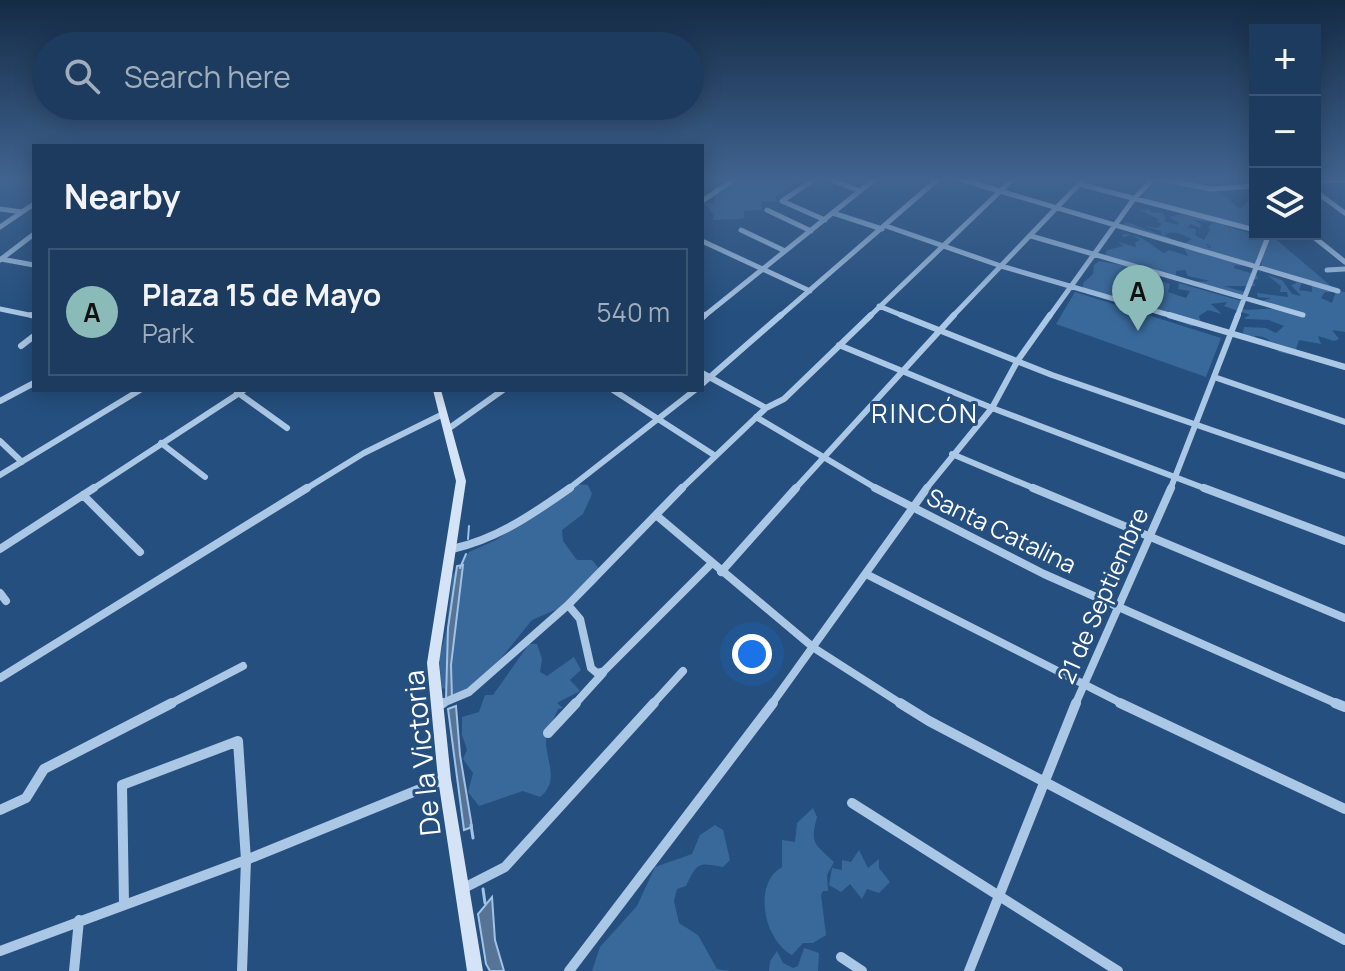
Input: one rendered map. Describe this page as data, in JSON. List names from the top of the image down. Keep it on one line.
{"streets":{"main road":["De la Victoria"],"street":["Santa Catalina","21 de Septiembre"]},"crossings":[["Santa Catalina","21 de Septiembre"]],"districts":["RINCÓN"],"page":{"map_buttons":["+","−"],"search":"Search here","heading":"Nearby","list":[{"mark":"A","name":"Plaza 15 de Mayo","note":"Park","value":"540 m"}],"pins":"A"}}
